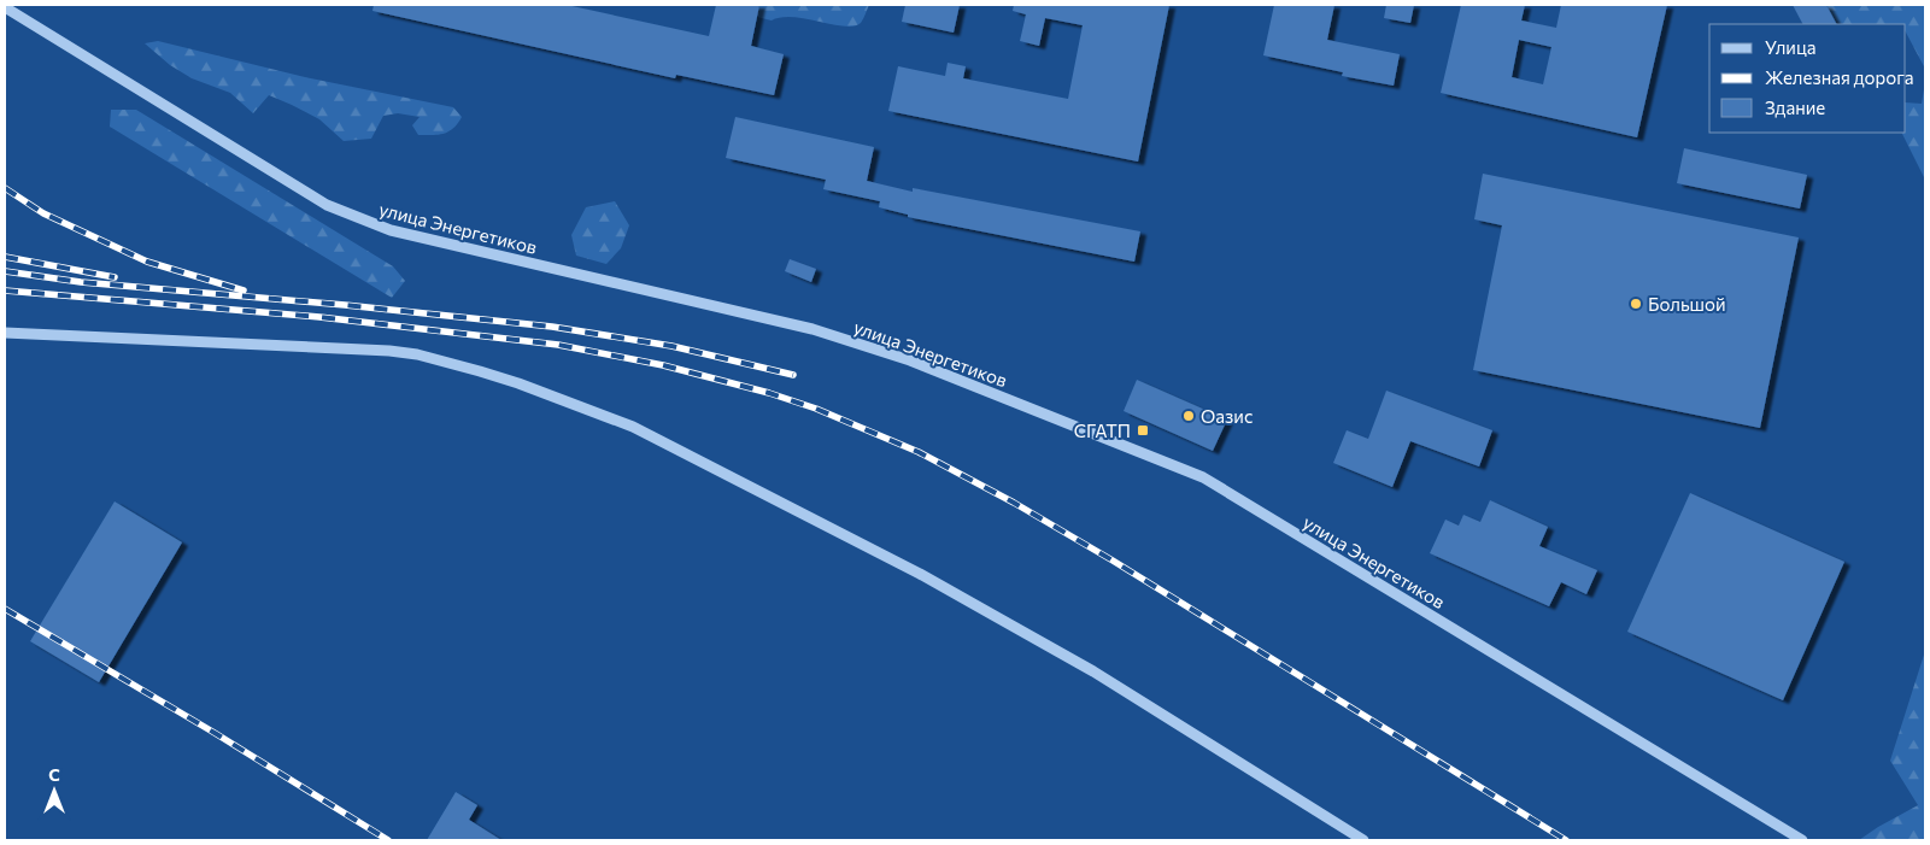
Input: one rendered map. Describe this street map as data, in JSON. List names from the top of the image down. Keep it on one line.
{"streets":{"street":["улица Энергетиков"]},"places":{"other":["Большой","Оазис"],"transit":["СГАТП"]},"legend":["Улица","Железная дорога","Здание"],"north":"top"}
